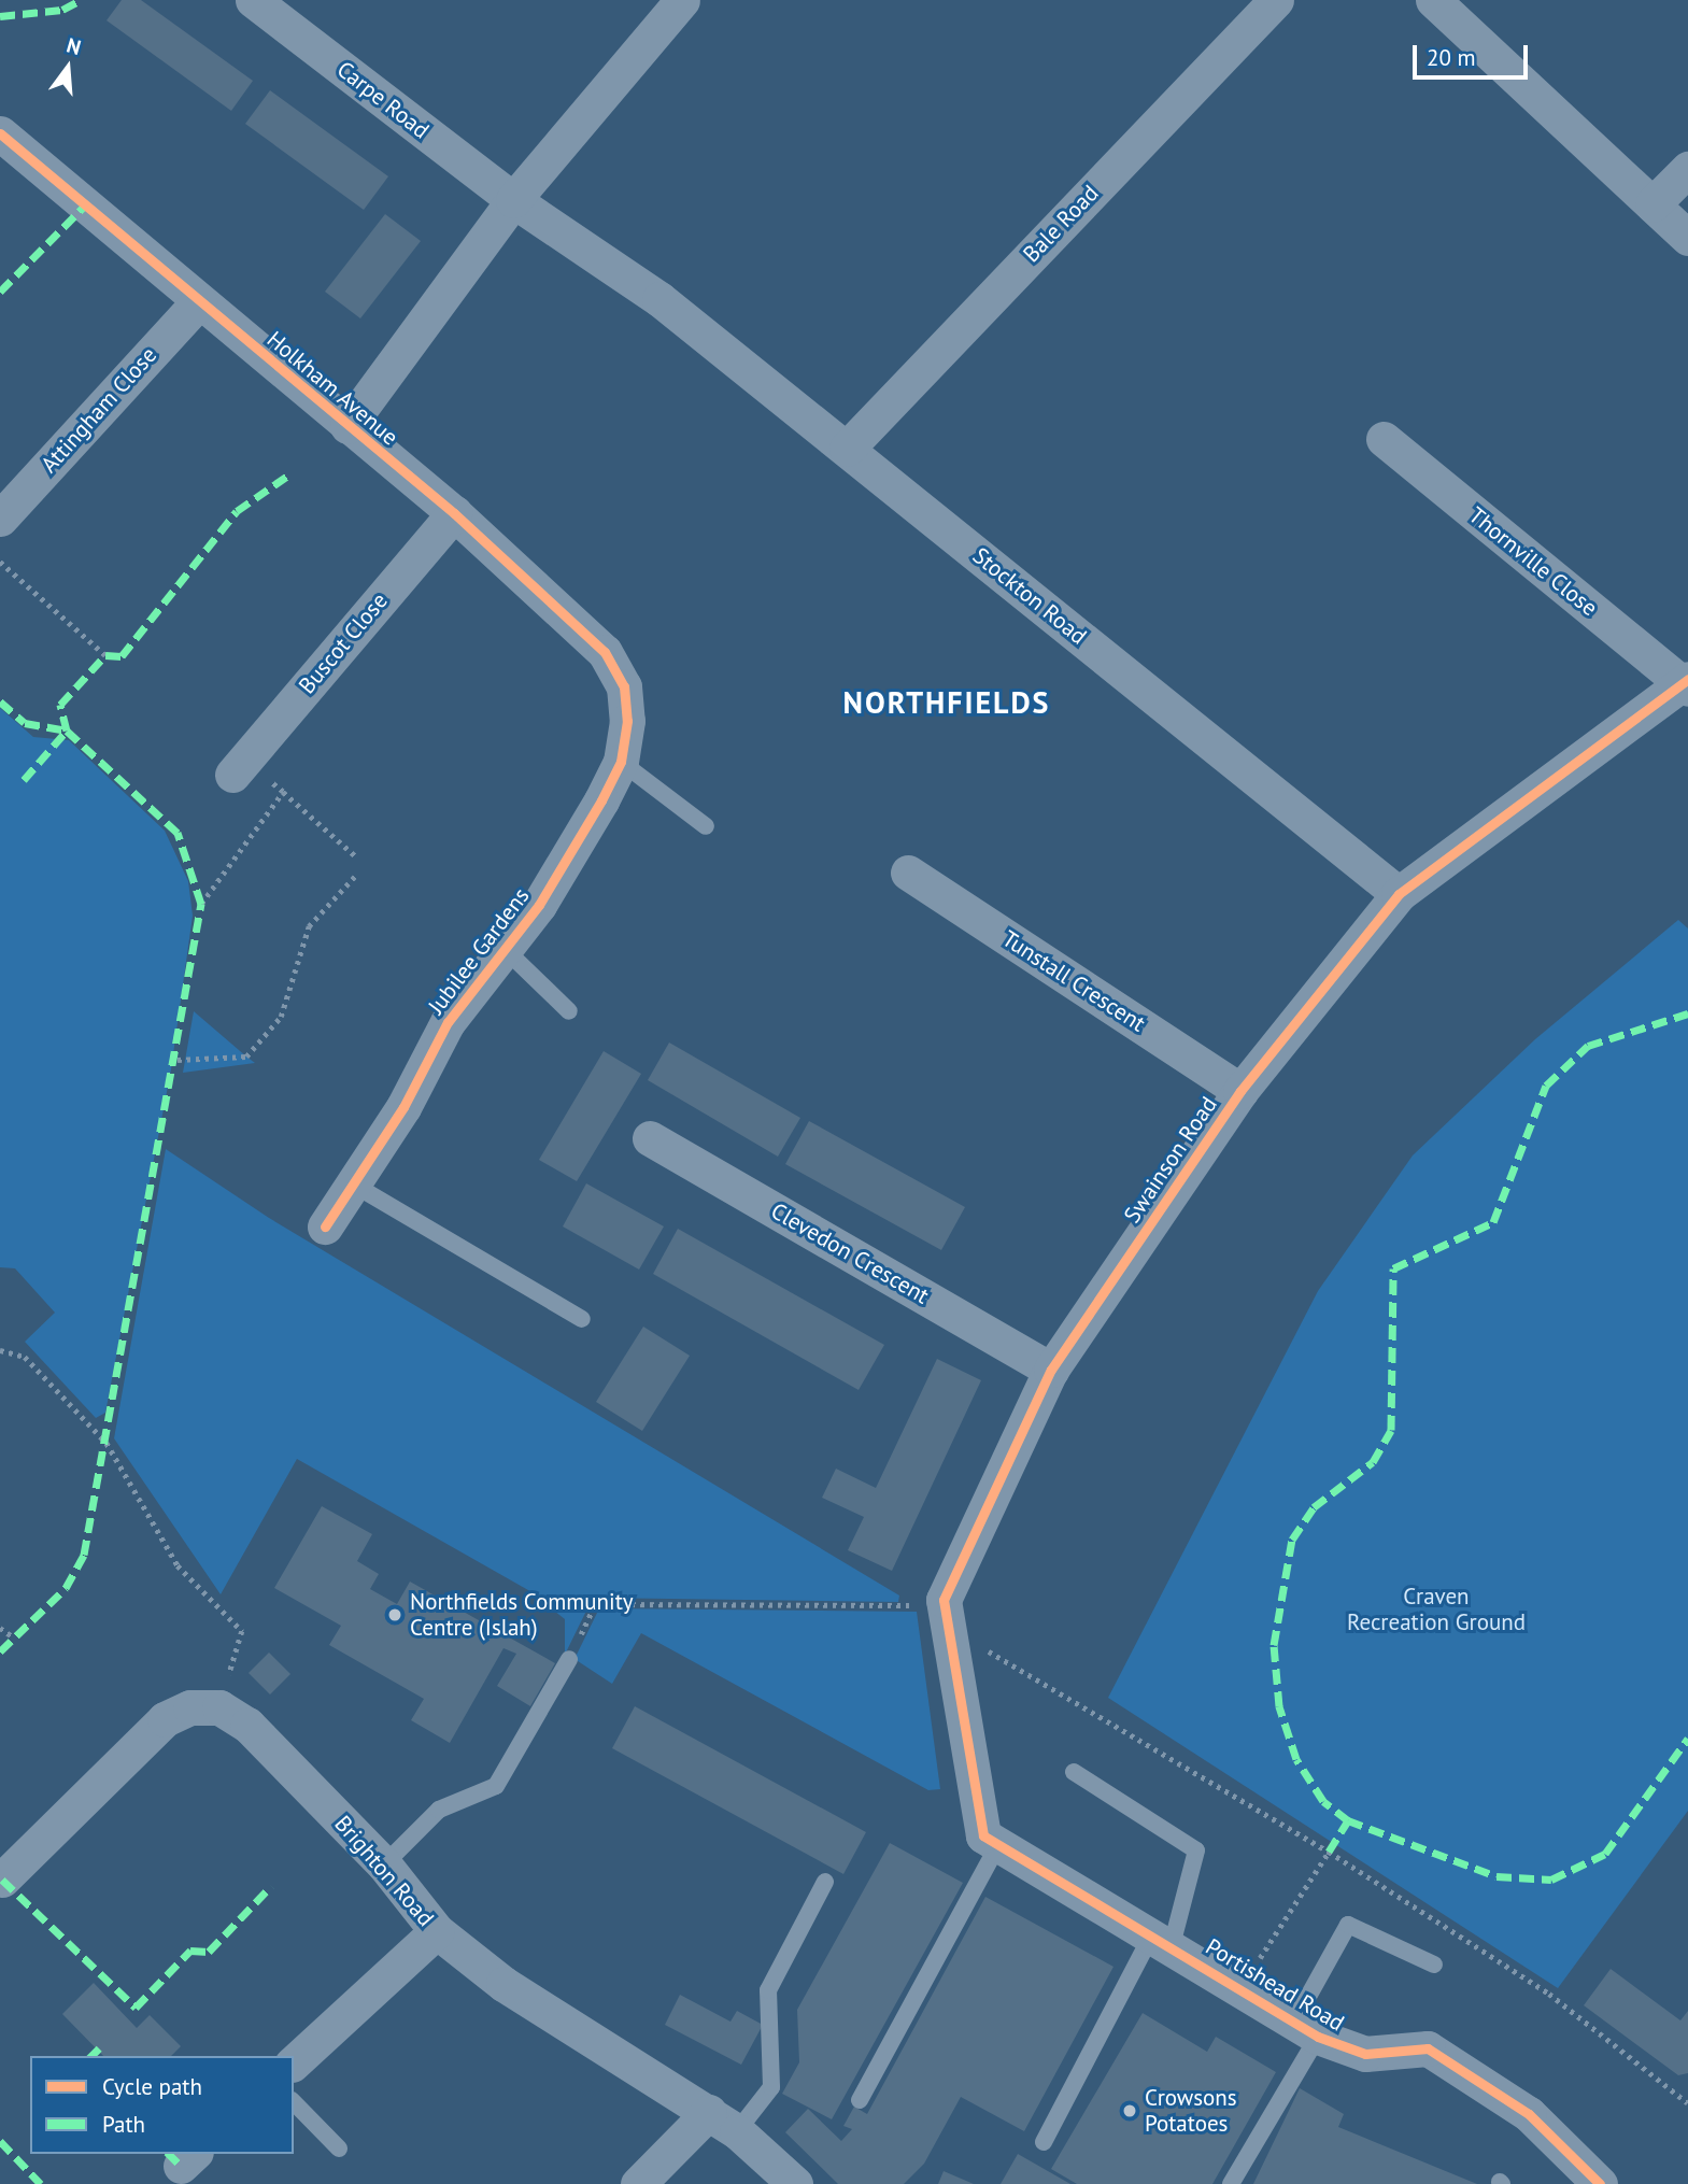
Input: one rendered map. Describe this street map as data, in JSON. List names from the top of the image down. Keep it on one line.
{"streets":{"street":["Carpe Road","Bale Road","Holkham Avenue","Attingham Close","Thornville Close","Stockton Road","Buscot Close","Jubilee Gardens","Tunstall Crescent","Swainson Road","Clevedon Crescent","Brighton Road","Portishead Road"]},"crossings":[["Carpe Road","Stockton Road"],["Bale Road","Stockton Road"],["Holkham Avenue","Attingham Close"],["Holkham Avenue","Buscot Close"],["Holkham Avenue","Jubilee Gardens"],["Thornville Close","Swainson Road"],["Stockton Road","Swainson Road"],["Tunstall Crescent","Swainson Road"],["Swainson Road","Clevedon Crescent"],["Swainson Road","Portishead Road"]],"districts":["NORTHFIELDS"],"parks":["Craven Recreation Ground"],"places":["Northfields Community Centre (Islah)","Crowsons Potatoes"],"legend":["Cycle path","Path"],"scale_bar":"20 m","north":"top"}
